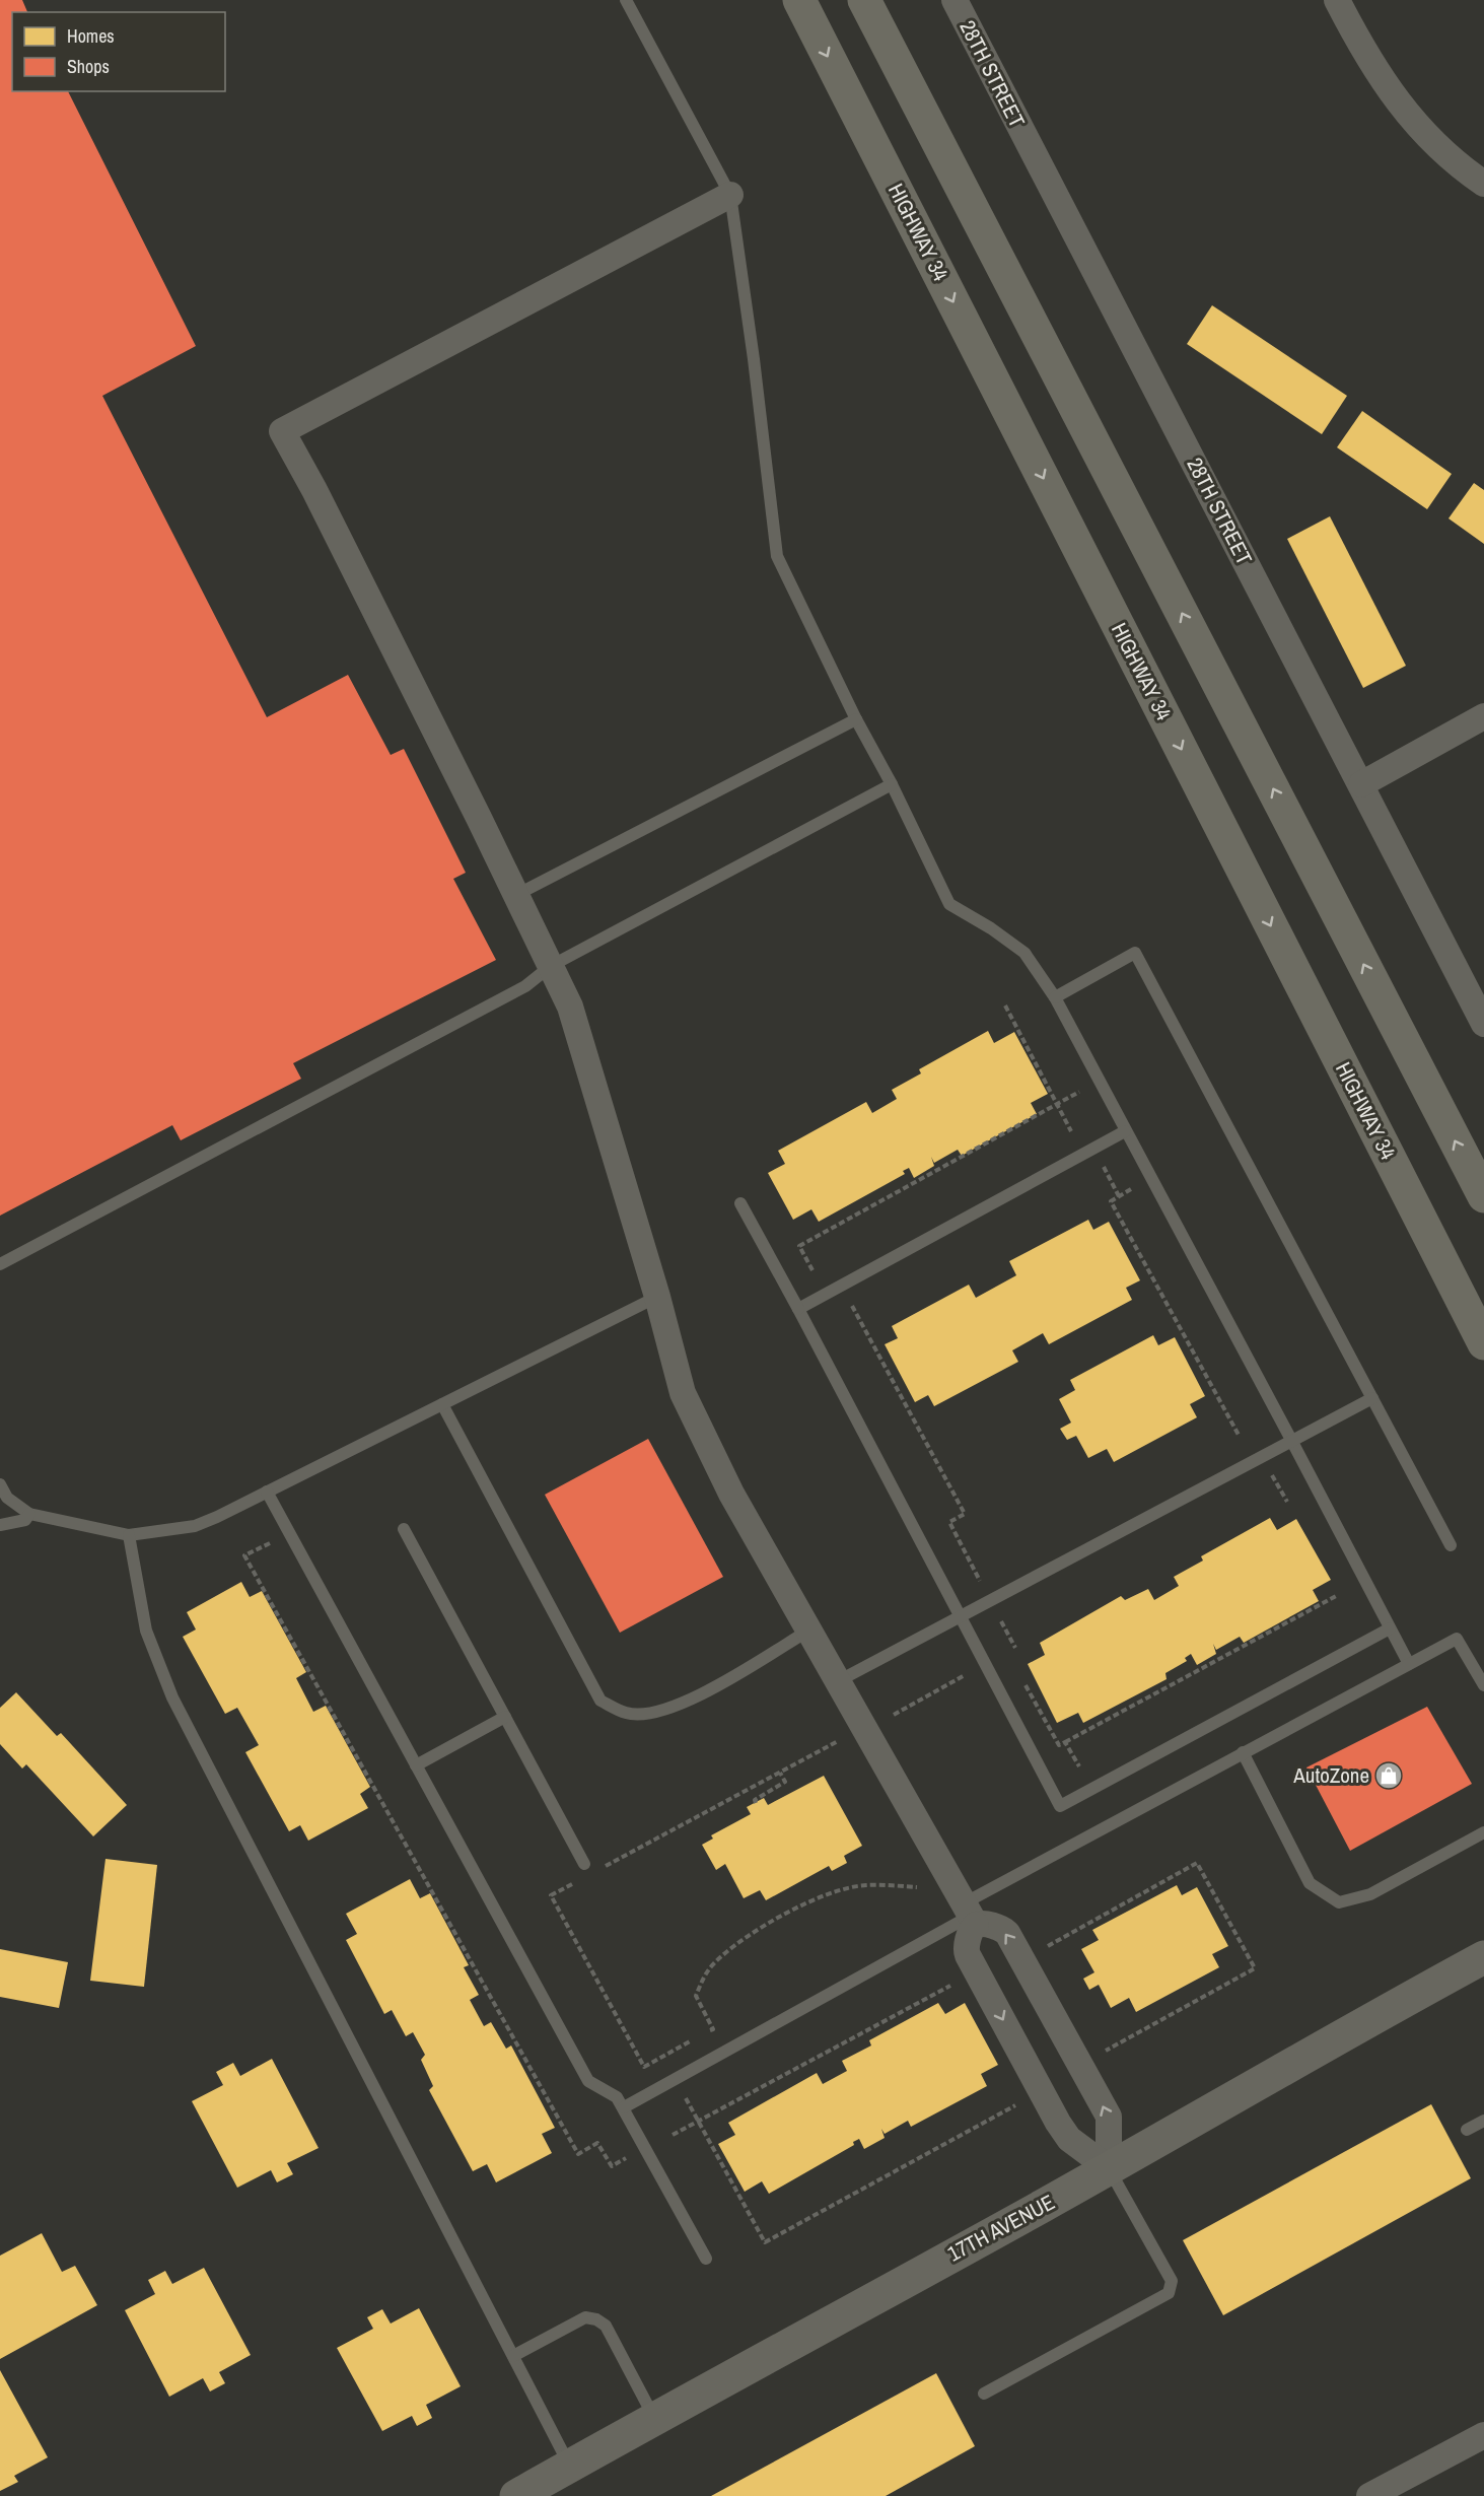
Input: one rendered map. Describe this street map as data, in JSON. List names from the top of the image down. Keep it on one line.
{"streets":{"highway":["HIGHWAY 34"],"main road":["17TH AVENUE"],"street":["28TH STREET"]},"places":{"shop":["AutoZone"]},"legend":["Homes","Shops"]}
